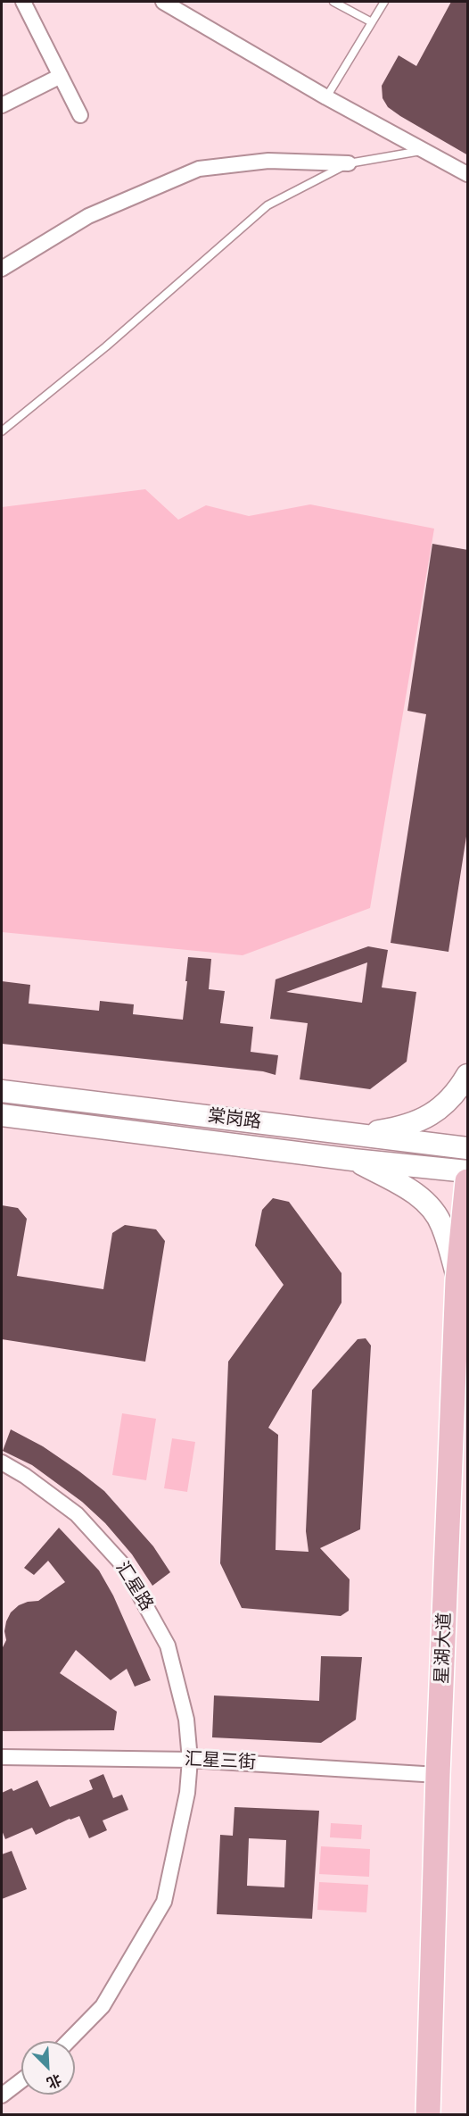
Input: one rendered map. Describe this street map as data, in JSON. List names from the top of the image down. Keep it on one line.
{"streets":{"main road":["棠岗路","星湖大道"],"street":["汇星路","汇星三街"]},"crossings":[["汇星路","汇星三街"],["星湖大道","汇星三街"]],"north":"bottom right"}
